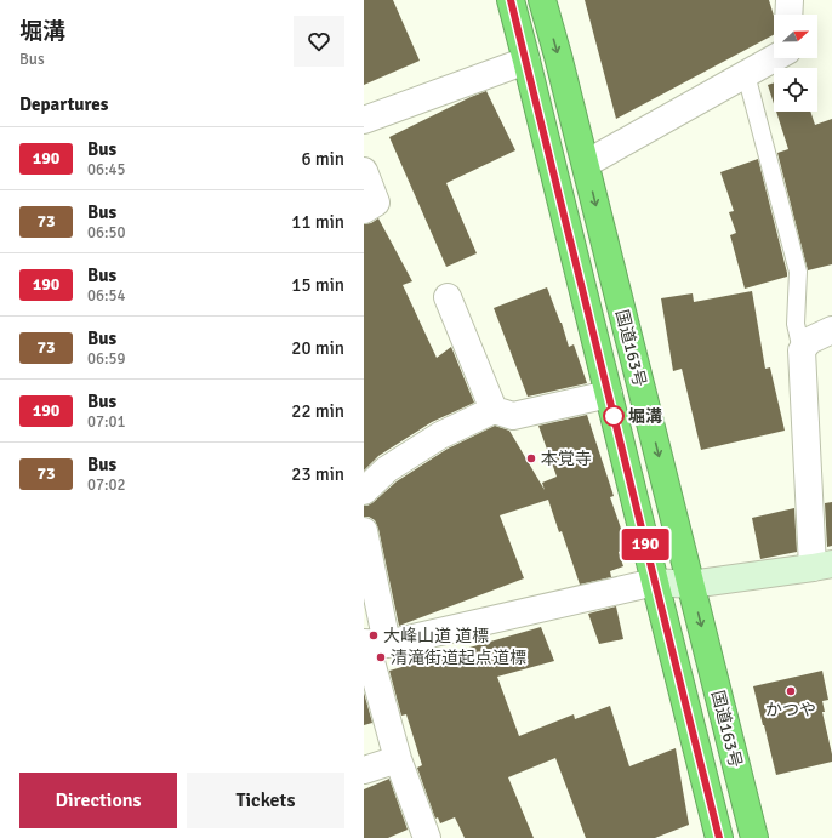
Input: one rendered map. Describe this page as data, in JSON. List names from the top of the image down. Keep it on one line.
{"streets":{"highway":["国道163号"]},"places":["堀溝","本覚寺","大峰山道 道標","清滝街道起点道標","かつや"],"lines":["bus line 190"],"north":"right","page":{"heading":[["堀溝","Bus"],"Departures"],"on_map":"190","list":[{"mark":"190","name":"Bus","note":"06:45","value":"6 min"},{"mark":"73","name":"Bus","note":"06:50","value":"11 min"},{"mark":"190","name":"Bus","note":"06:54","value":"15 min"},{"mark":"73","name":"Bus","note":"06:59","value":"20 min"},{"mark":"190","name":"Bus","note":"07:01","value":"22 min"},{"mark":"73","name":"Bus","note":"07:02","value":"23 min"}],"buttons":["Directions","Tickets"]}}
